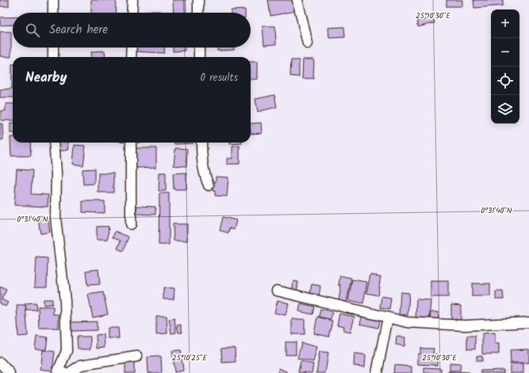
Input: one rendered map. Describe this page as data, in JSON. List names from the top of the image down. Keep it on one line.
{"page":{"map_buttons":["+","−"],"search":"Search here","heading":["Nearby","0 results"]},"coordinates":["25°10'30\"E","0°31'40\"N","25°10'25\"E"]}
